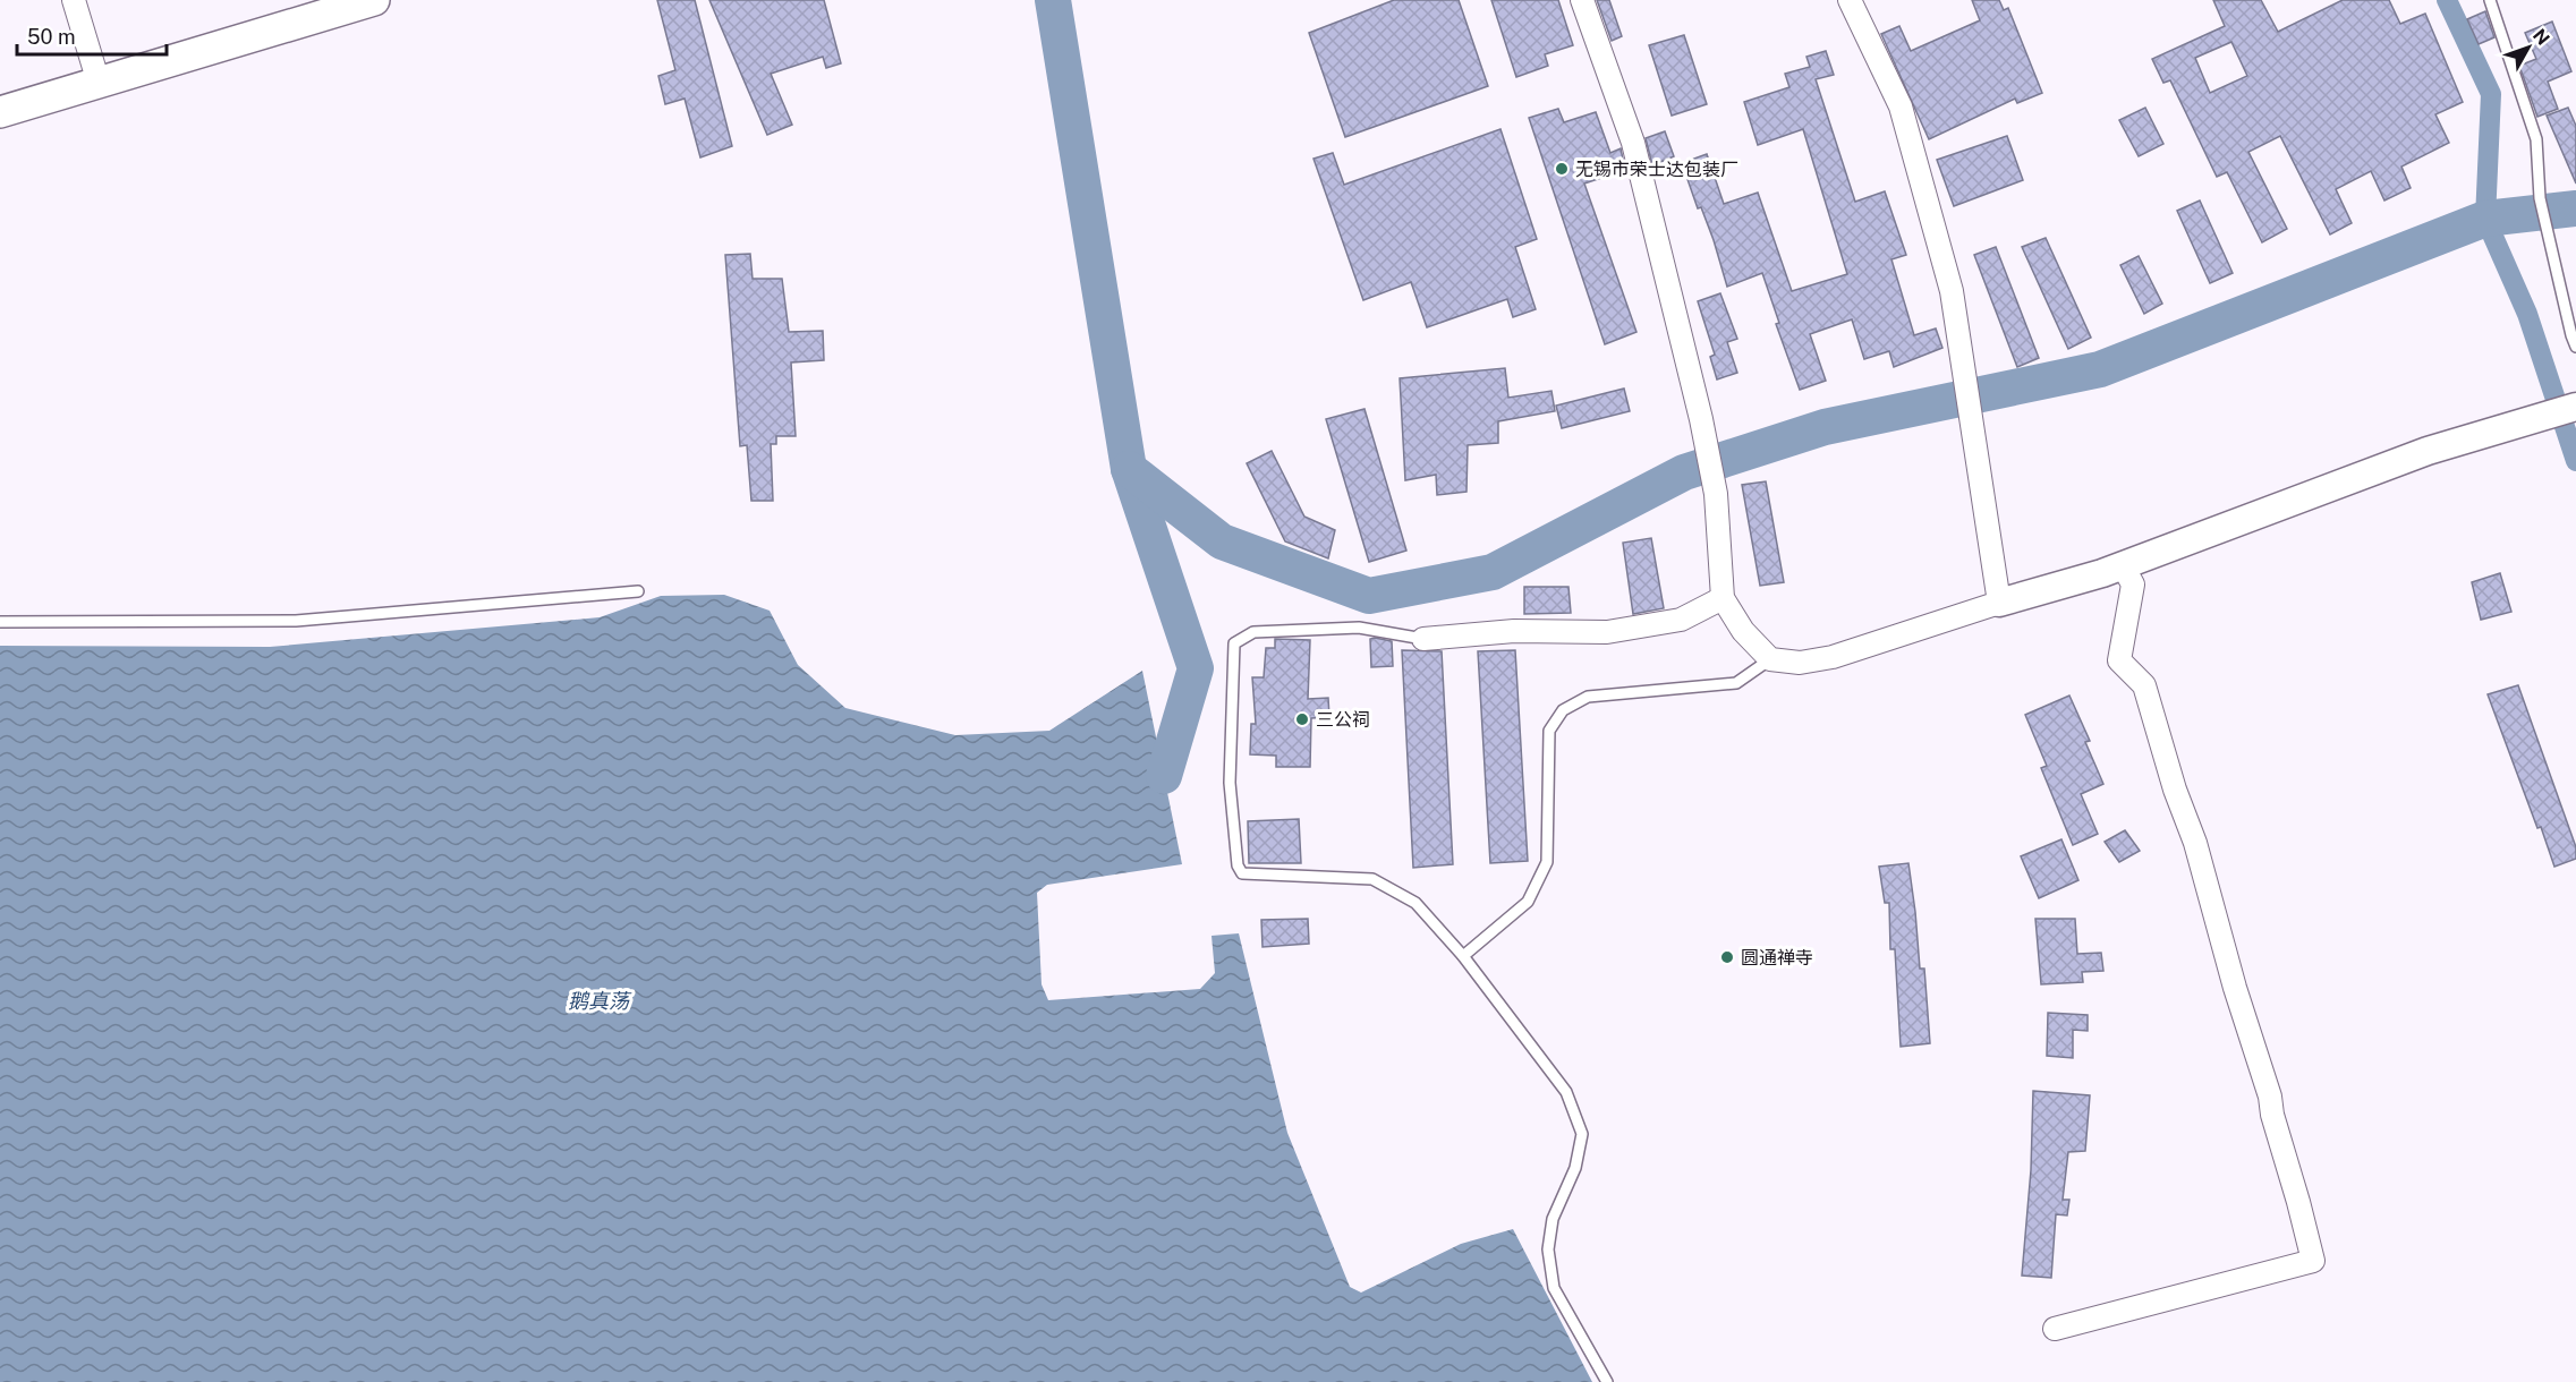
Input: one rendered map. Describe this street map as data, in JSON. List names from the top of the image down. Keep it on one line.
{"water":["鹅真荡"],"places":["无锡市荣士达包装厂","三公祠","圆通禅寺"],"scale_bar":"50 m","north":"top right"}
